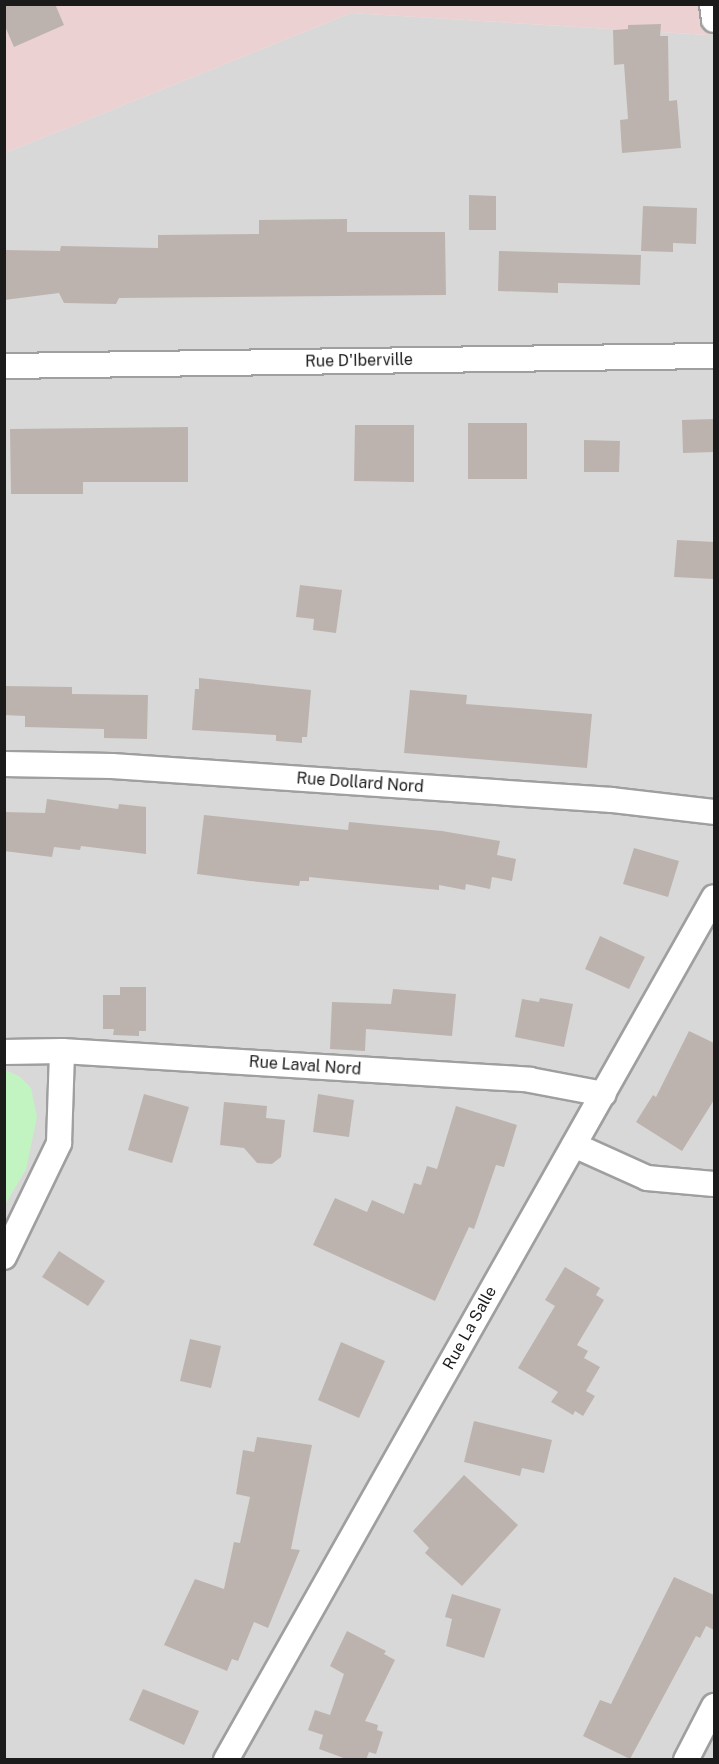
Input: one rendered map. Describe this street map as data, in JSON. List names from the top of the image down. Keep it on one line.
{"streets":{"street":["Rue D'Iberville","Rue Dollard Nord","Rue Laval Nord","Rue La Salle"]},"crossings":[["Rue Laval Nord","Rue La Salle"]]}
